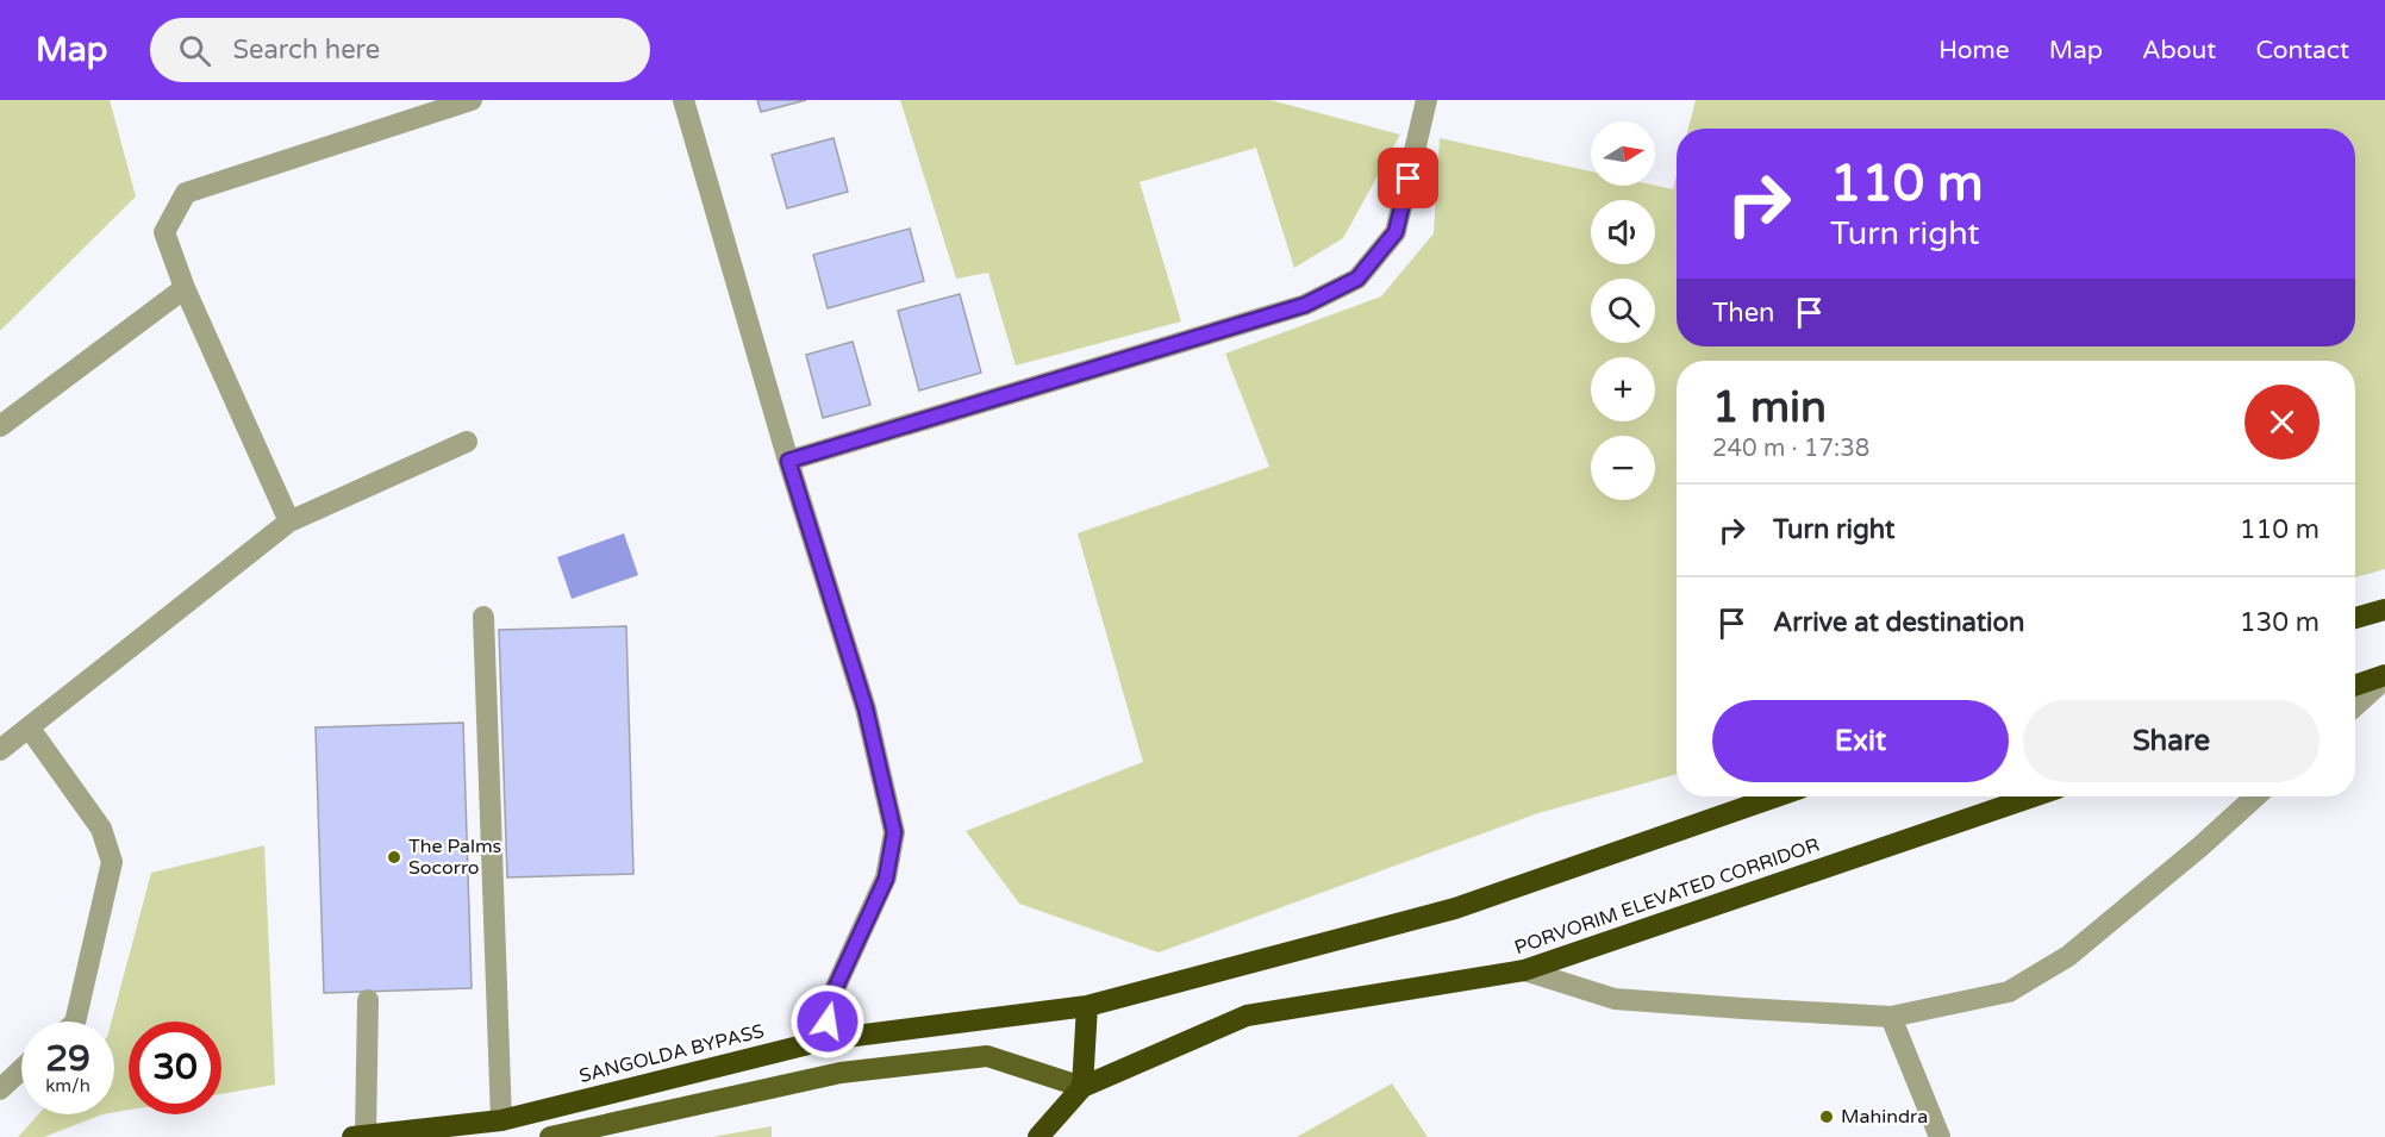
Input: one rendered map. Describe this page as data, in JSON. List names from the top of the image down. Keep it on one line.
{"streets":{"highway":["PORVORIM ELEVATED CORRIDOR","SANGOLDA BYPASS"]},"places":["The Palms Socorro","Mahindra"],"north":"right","page":{"header":"Map","search":"Search here","nav":["Home","Map","About","Contact"],"map_buttons":["+","−"],"turn":["110 m","Turn right"],"then":"Then","heading":["1 min","240 m · 17:38"],"list":[{"name":"Turn right","value":"110 m"},{"name":"Arrive at destination","value":"130 m"}],"buttons":["Exit","Share"],"speed":"29 km/h","limit":"30"}}
